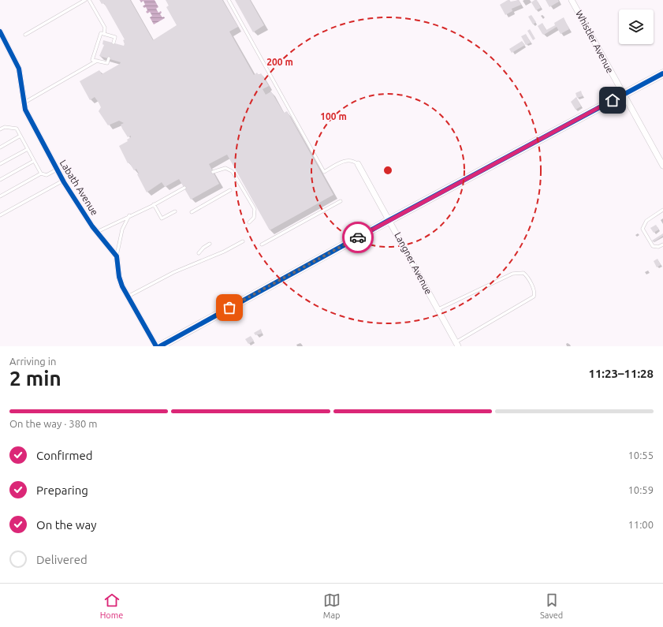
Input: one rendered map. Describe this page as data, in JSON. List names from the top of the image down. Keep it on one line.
{"streets":{"street":["Whistler Avenue","Labath Avenue","Langner Avenue"]},"page":{"heading":["2 min","Arriving in","11:23–11:28"],"bar":"On the way · 380 m","list":[["Confirmed","10:55"],["Preparing","10:59"],["On the way","11:00"],"Delivered"],"tabs":["Home","Map","Saved"]},"rings":["200 m","100 m"]}
